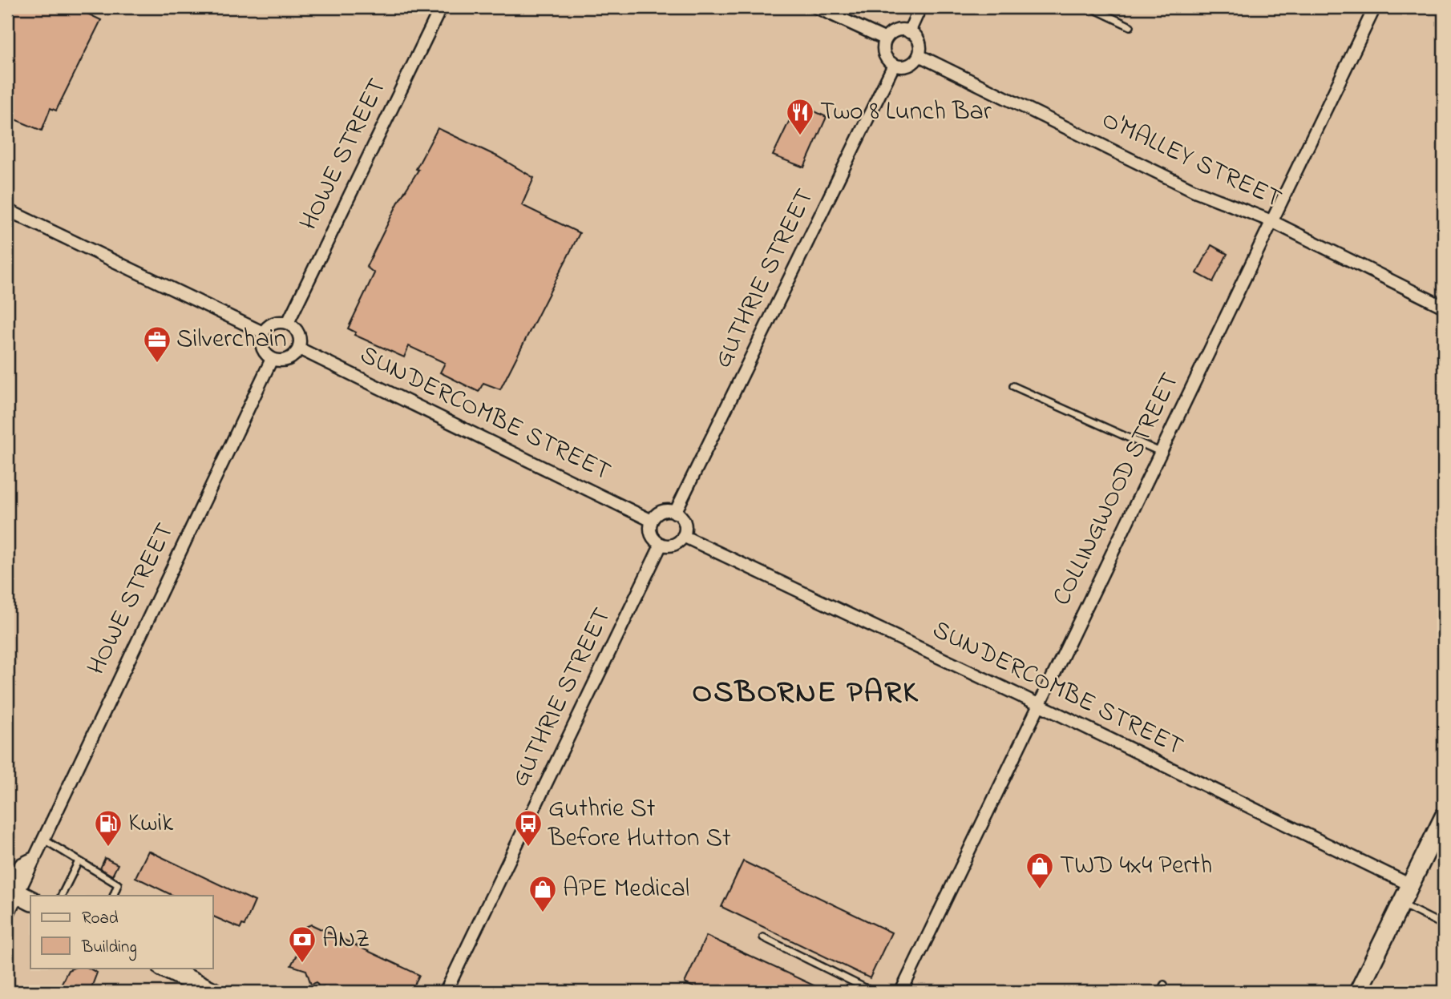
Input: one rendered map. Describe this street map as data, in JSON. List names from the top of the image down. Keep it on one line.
{"streets":{"street":["HOWE STREET","O'MALLEY STREET","GUTHRIE STREET","SUNDERCOMBE STREET","COLLINGWOOD STREET"]},"crossings":[["HOWE STREET","SUNDERCOMBE STREET"],["O'MALLEY STREET","GUTHRIE STREET"],["O'MALLEY STREET","COLLINGWOOD STREET"],["GUTHRIE STREET","SUNDERCOMBE STREET"],["SUNDERCOMBE STREET","COLLINGWOOD STREET"]],"districts":["OSBORNE PARK"],"places":{"restaurant":["Two 8 Lunch Bar"],"office":["Silverchain"],"fuel station":["Kwik"],"bus stop":["Guthrie St Before Hutton St"],"shop":["TWD 4x4 Perth","APE Medical"],"bank":["ANZ"]},"legend":["Road","Building"]}
